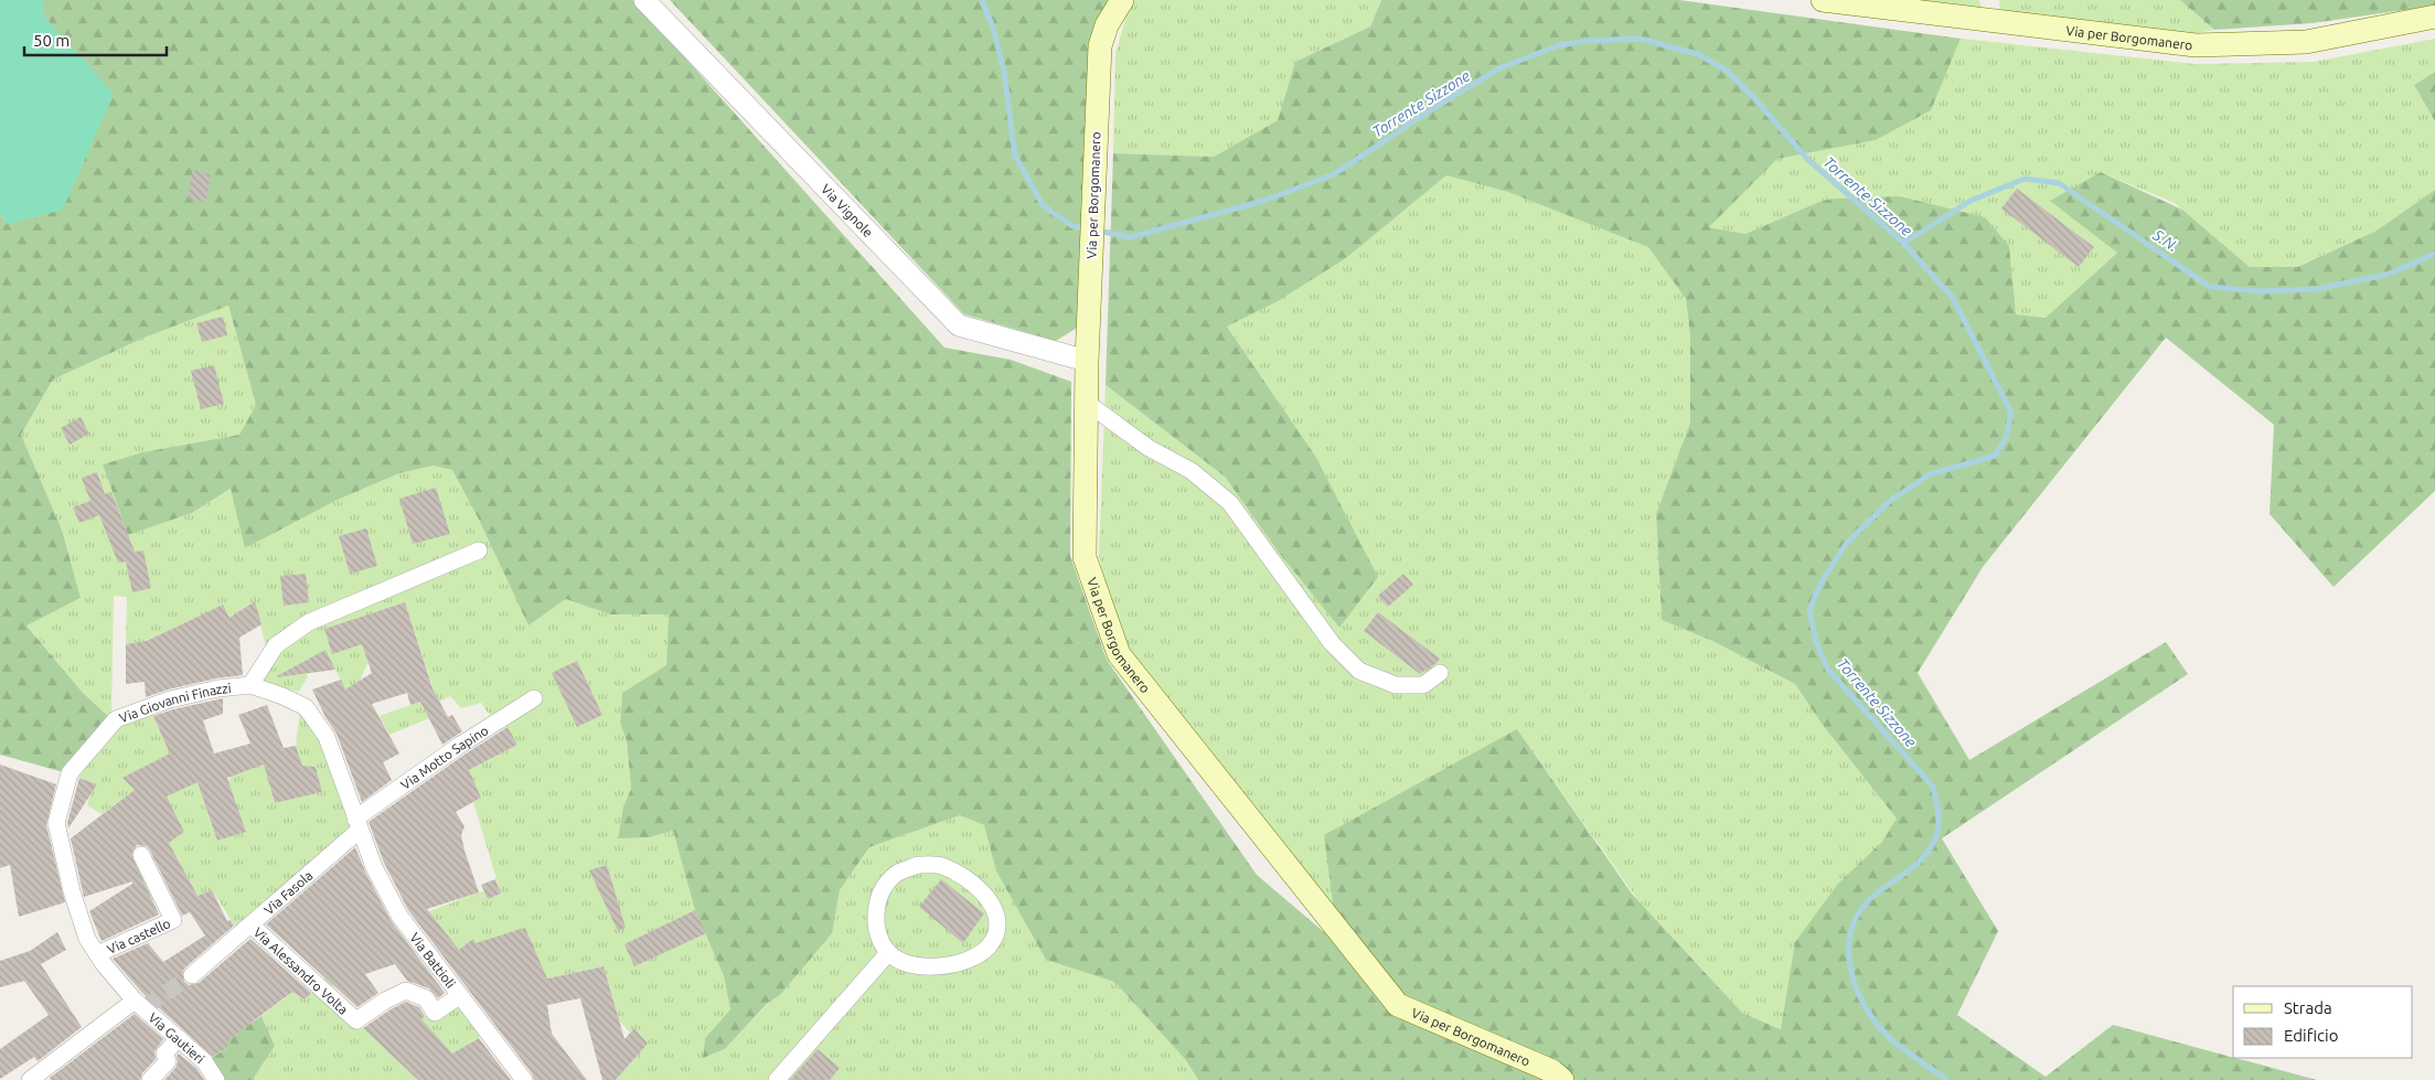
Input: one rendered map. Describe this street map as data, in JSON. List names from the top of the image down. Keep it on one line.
{"streets":{"main road":["Via per Borgomanero"],"street":["Via Vignole","Via Giovanni Finazzi","Via Motto Sapino","Via Fasola","Via castello","Via Battioli","Via Alessandro Volta","Via Gautieri"]},"crossings":[["Via per Borgomanero","Via Vignole"],["Via Giovanni Finazzi","Via Motto Sapino"],["Via Giovanni Finazzi","Via Fasola"],["Via Giovanni Finazzi","Via castello"],["Via Giovanni Finazzi","Via Battioli"],["Via Giovanni Finazzi","Via Gautieri"],["Via Motto Sapino","Via Fasola"],["Via Motto Sapino","Via Battioli"],["Via Fasola","Via Battioli"],["Via Fasola","Via Alessandro Volta"],["Via Battioli","Via Alessandro Volta"]],"water":["Torrente Sizzone","S.N."],"legend":["Strada","Edificio"],"scale_bar":"50 m"}
